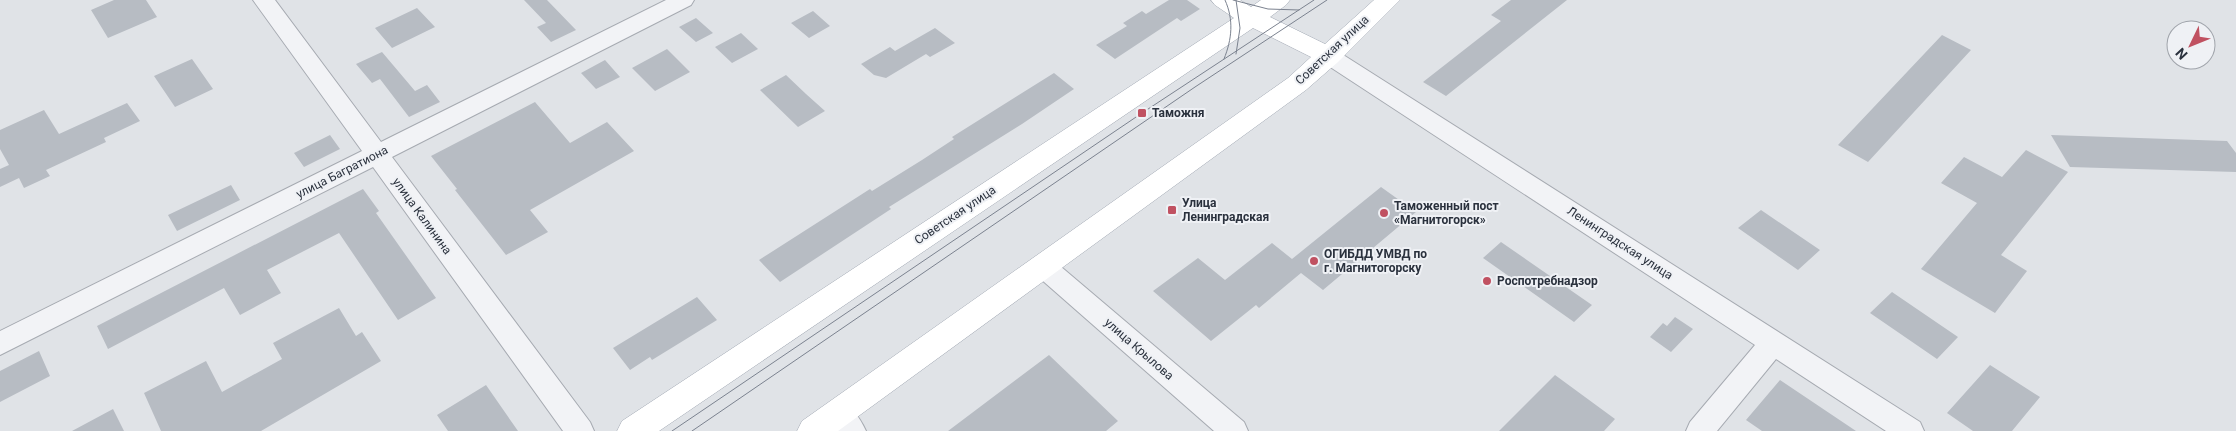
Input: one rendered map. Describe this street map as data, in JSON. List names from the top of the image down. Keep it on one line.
{"streets":{"main road":["Советская улица","Ленинградская улица"],"street":["улица Багратиона","улица Калинина","улица Крылова"]},"crossings":[["Советская улица","Ленинградская улица"],["Советская улица","улица Крылова"],["улица Багратиона","улица Калинина"]],"places":{"transit":["Таможня","Улица Ленинградская"],"other":["Таможенный пост «Магнитогорск»","ОГИБДД УМВД по г. Магнитогорску","Роспотребнадзор"]},"north":"bottom left"}
